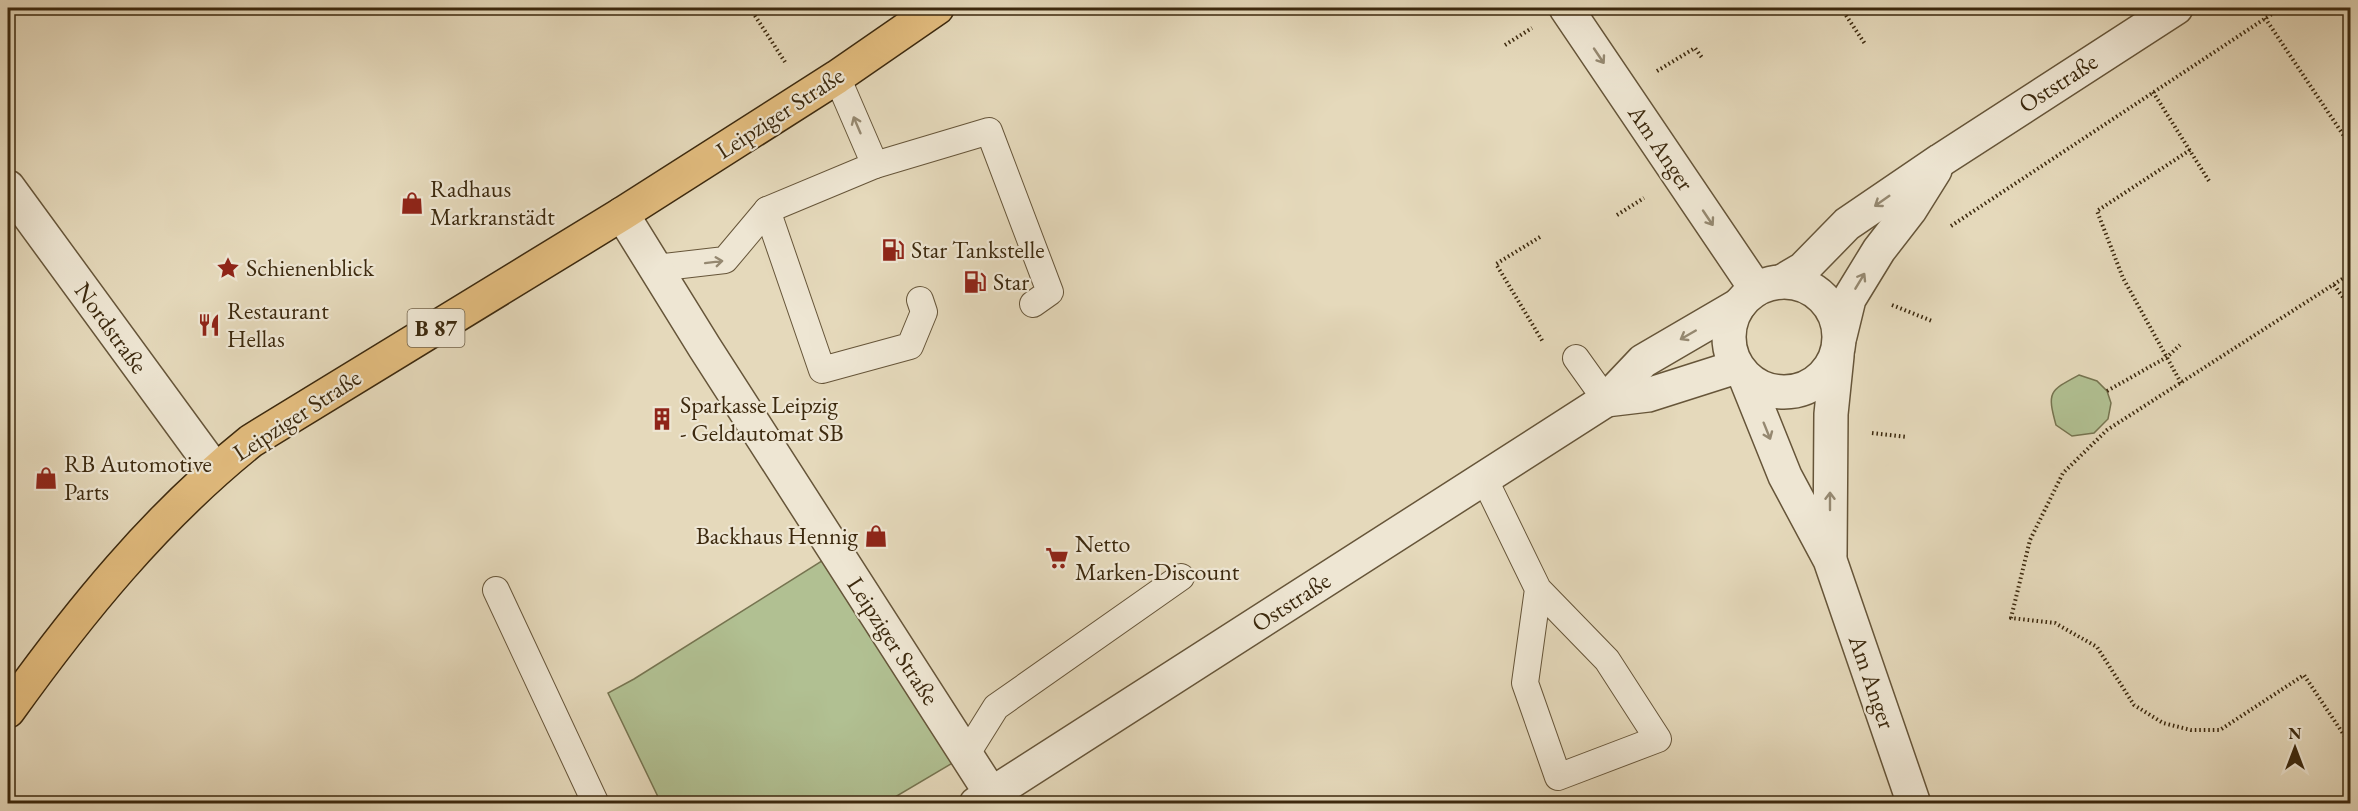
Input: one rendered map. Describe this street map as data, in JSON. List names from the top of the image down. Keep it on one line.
{"streets":{"main road":["Leipziger Straße","B 87"],"street":["Oststraße","Am Anger","Nordstraße"]},"crossings":[["Oststraße","Leipziger Straße"],["Oststraße","Am Anger"],["Leipziger Straße","Nordstraße"]],"places":{"shop":["Radhaus Markranstädt","RB Automotive Parts","Backhaus Hennig"],"fuel station":["Star Tankstelle","Star"],"place":["Schienenblick"],"restaurant":["Restaurant Hellas"],"building":["Sparkasse Leipzig - Geldautomat SB"],"supermarket":["Netto Marken-Discount"]},"north":"top"}
